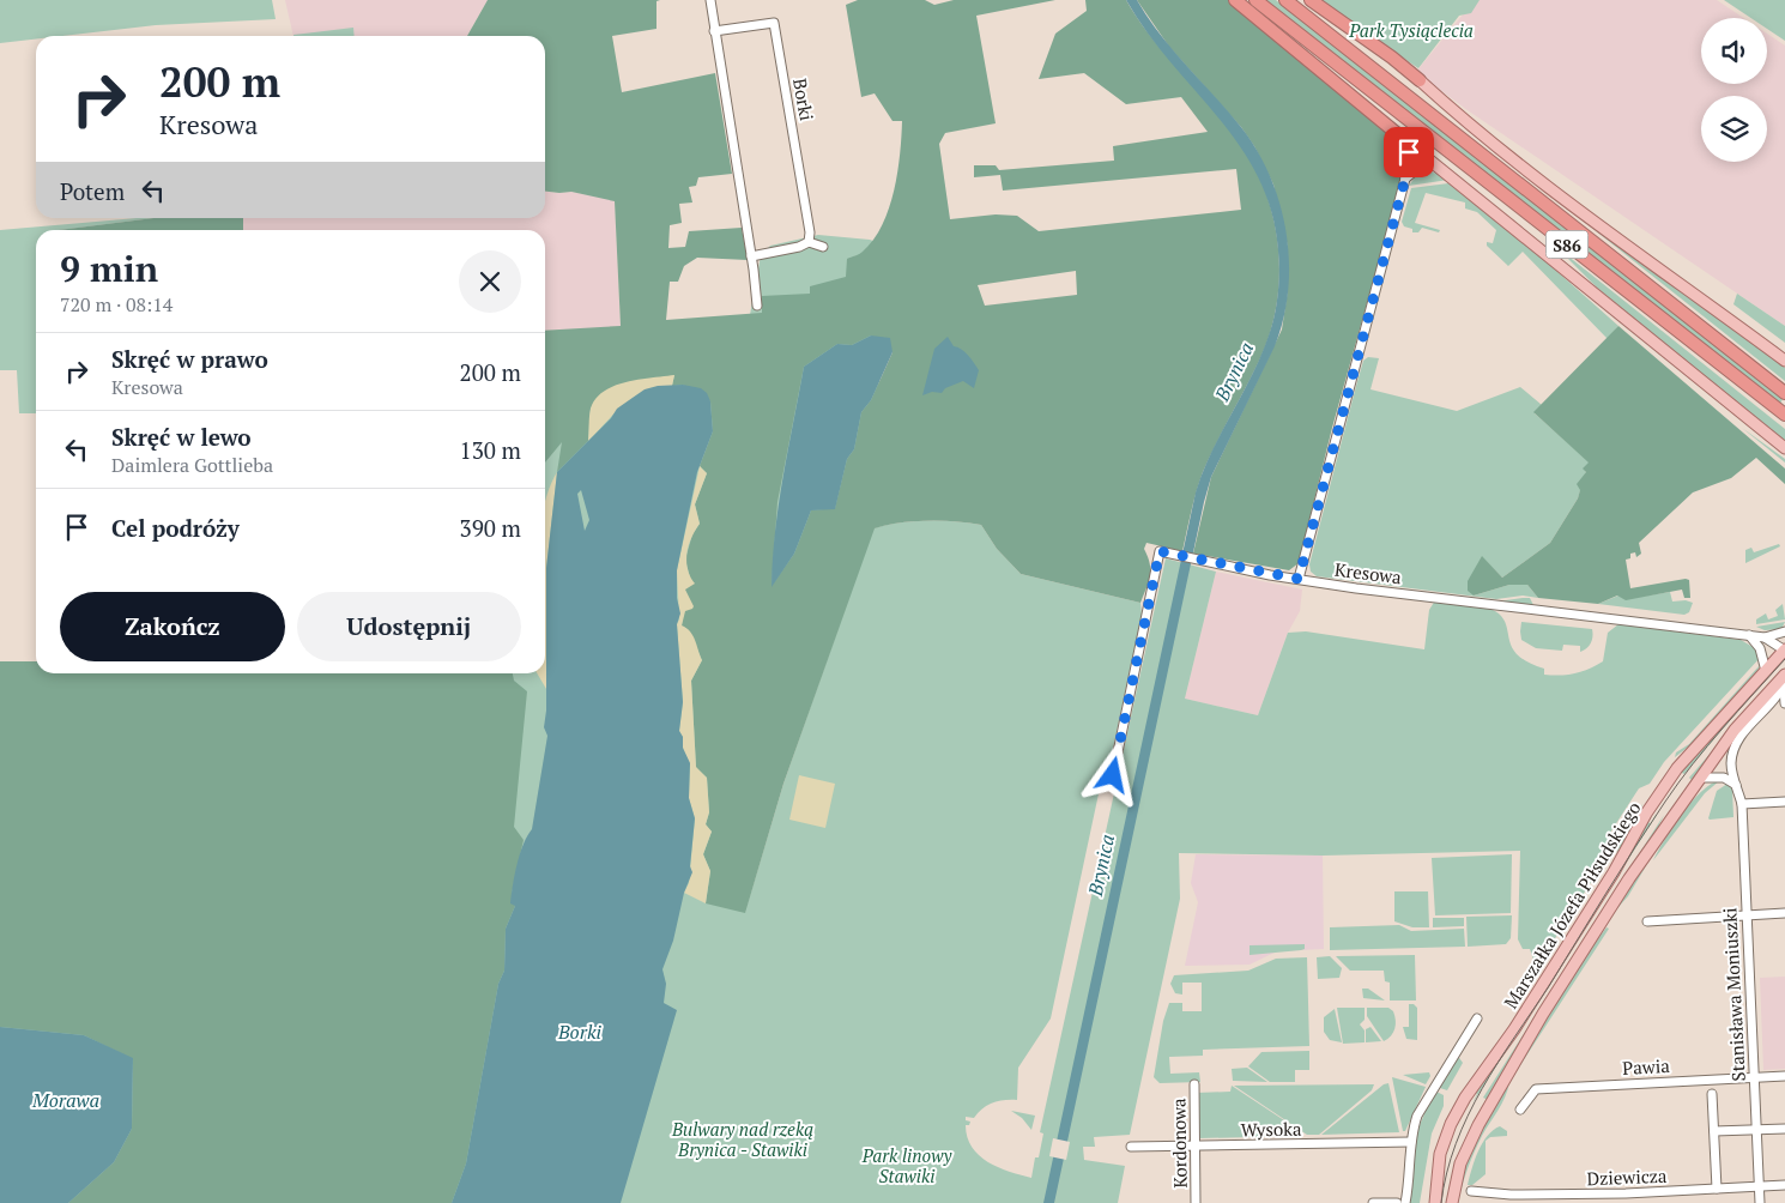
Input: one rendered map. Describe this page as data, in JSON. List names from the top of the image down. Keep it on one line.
{"streets":{"highway":["S86"],"main road":["Marszałka Józefa Piłsudskiego"],"street":["Borki","Kresowa","Stanisława Moniuszki","Pawia","Wysoka","Kordonowa","Dziewicza"]},"crossings":[["Stanisława Moniuszki","Pawia"],["Stanisława Moniuszki","Dziewicza"],["Wysoka","Kordonowa"]],"water":["Brynica","Borki","Morawa"],"parks":["Park Tysiąclecia","Bulwary nad rzeką Brynica - Stawiki","Park linowy Stawiki"],"page":{"turn":["200 m","Kresowa"],"then":"Potem","heading":["9 min","720 m · 08:14"],"list":[{"name":"Skręć w prawo","note":"Kresowa","value":"200 m"},{"name":"Skręć w lewo","note":"Daimlera Gottlieba","value":"130 m"},{"name":"Cel podróży","value":"390 m"}],"buttons":["Zakończ","Udostępnij"]}}
